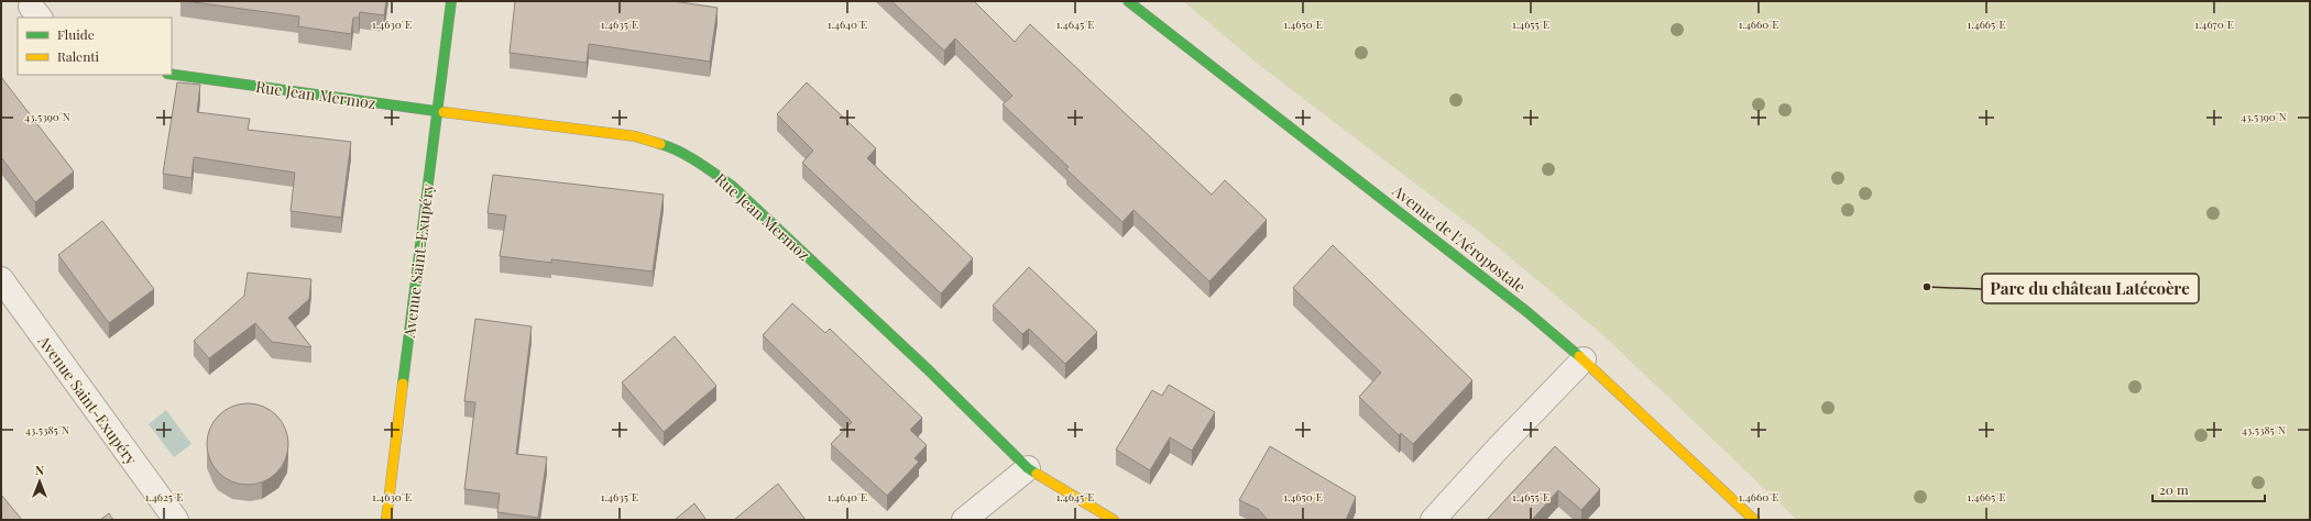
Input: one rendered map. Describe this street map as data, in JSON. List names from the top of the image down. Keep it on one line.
{"streets":{"street":["Rue Jean Mermoz","Avenue de l'Aéropostale","Avenue Saint-Exupéry"]},"crossings":[["Rue Jean Mermoz","Avenue Saint-Exupéry"]],"places":["Parc du château Latécoère"],"legend":["Fluide","Ralenti"],"scale_bar":"20 m","north":"top","coordinates":["1.4630°E","1.4635°E","1.4640°E","1.4645°E","1.4650°E","1.4655°E","1.4660°E","1.4665°E","1.4670°E","43.5390°N","43.5385°N","1.4625°E"]}
